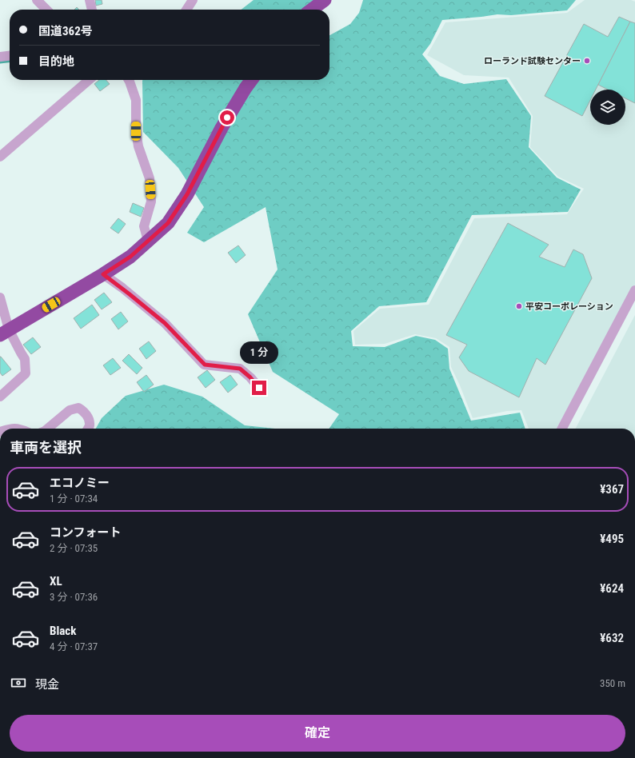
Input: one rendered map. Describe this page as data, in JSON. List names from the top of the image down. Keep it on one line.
{"places":["ローランド試験センター","平安コーポレーション"],"page":{"banner":["国道362号","目的地"],"bubble":"1 分","heading":"車両を選択","list":[{"name":"エコノミー","note":"1 分 · 07:34","value":"¥367"},{"name":"コンフォート","note":"2 分 · 07:35","value":"¥495"},{"name":"XL","note":"3 分 · 07:36","value":"¥624"},{"name":"Black","note":"4 分 · 07:37","value":"¥632"}],"pay":["現金","350 m"],"buttons":"確定"}}
